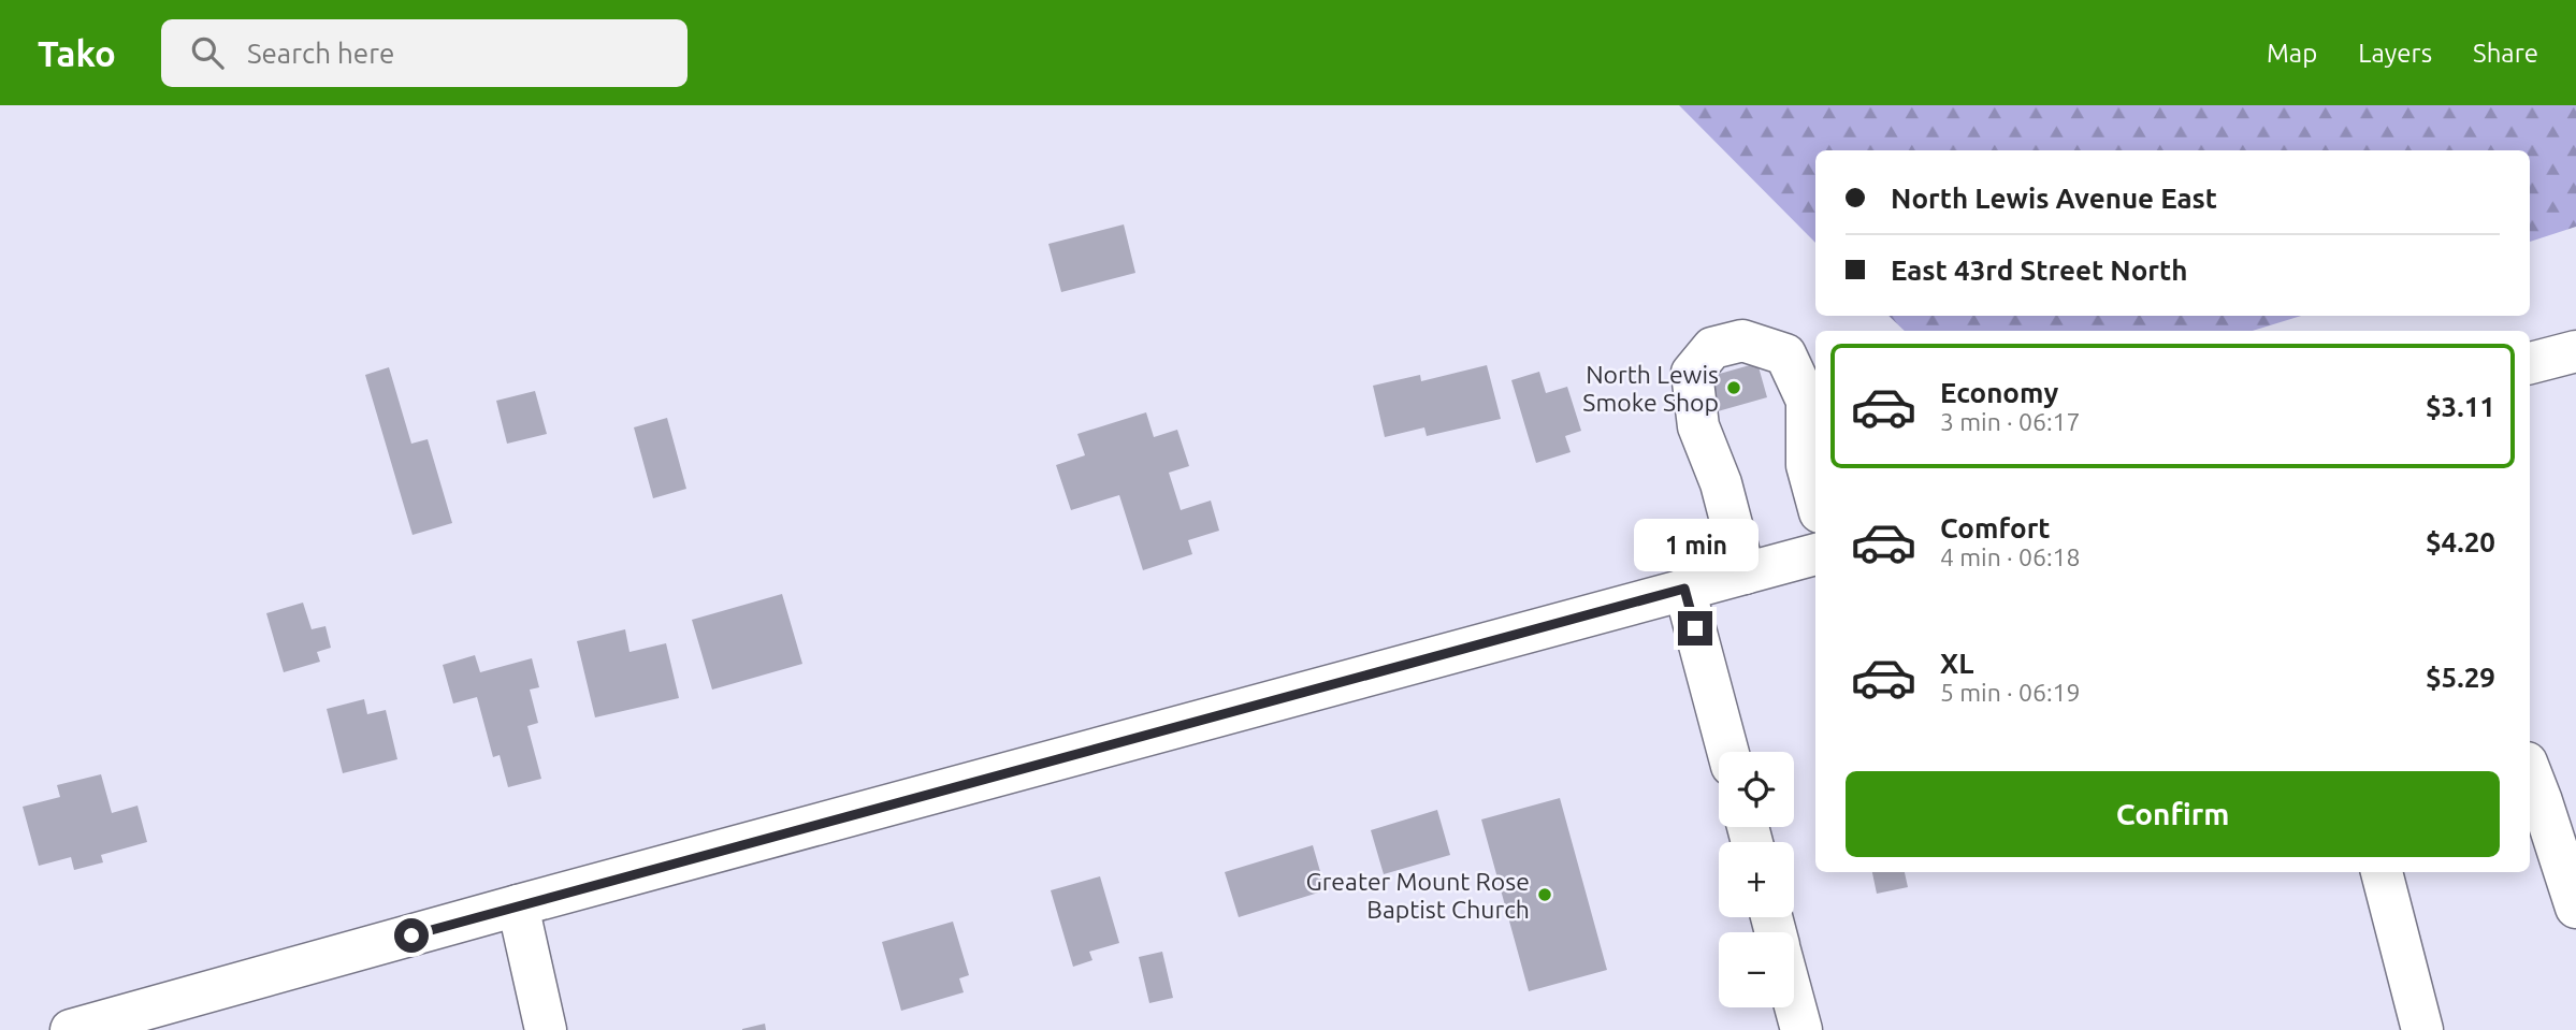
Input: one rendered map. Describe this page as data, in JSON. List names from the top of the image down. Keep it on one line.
{"places":["North Lewis Smoke Shop","Greater Mount Rose Baptist Church"],"page":{"header":"Tako","search":"Search here","nav":["Map","Layers","Share"],"banner":["North Lewis Avenue East","East 43rd Street North"],"list":[{"name":"Economy","note":"3 min · 06:17","value":"$3.11"},{"name":"Comfort","note":"4 min · 06:18","value":"$4.20"},{"name":"XL","note":"5 min · 06:19","value":"$5.29"}],"bubble":"1 min","map_buttons":["+","−"],"buttons":"Confirm"}}
